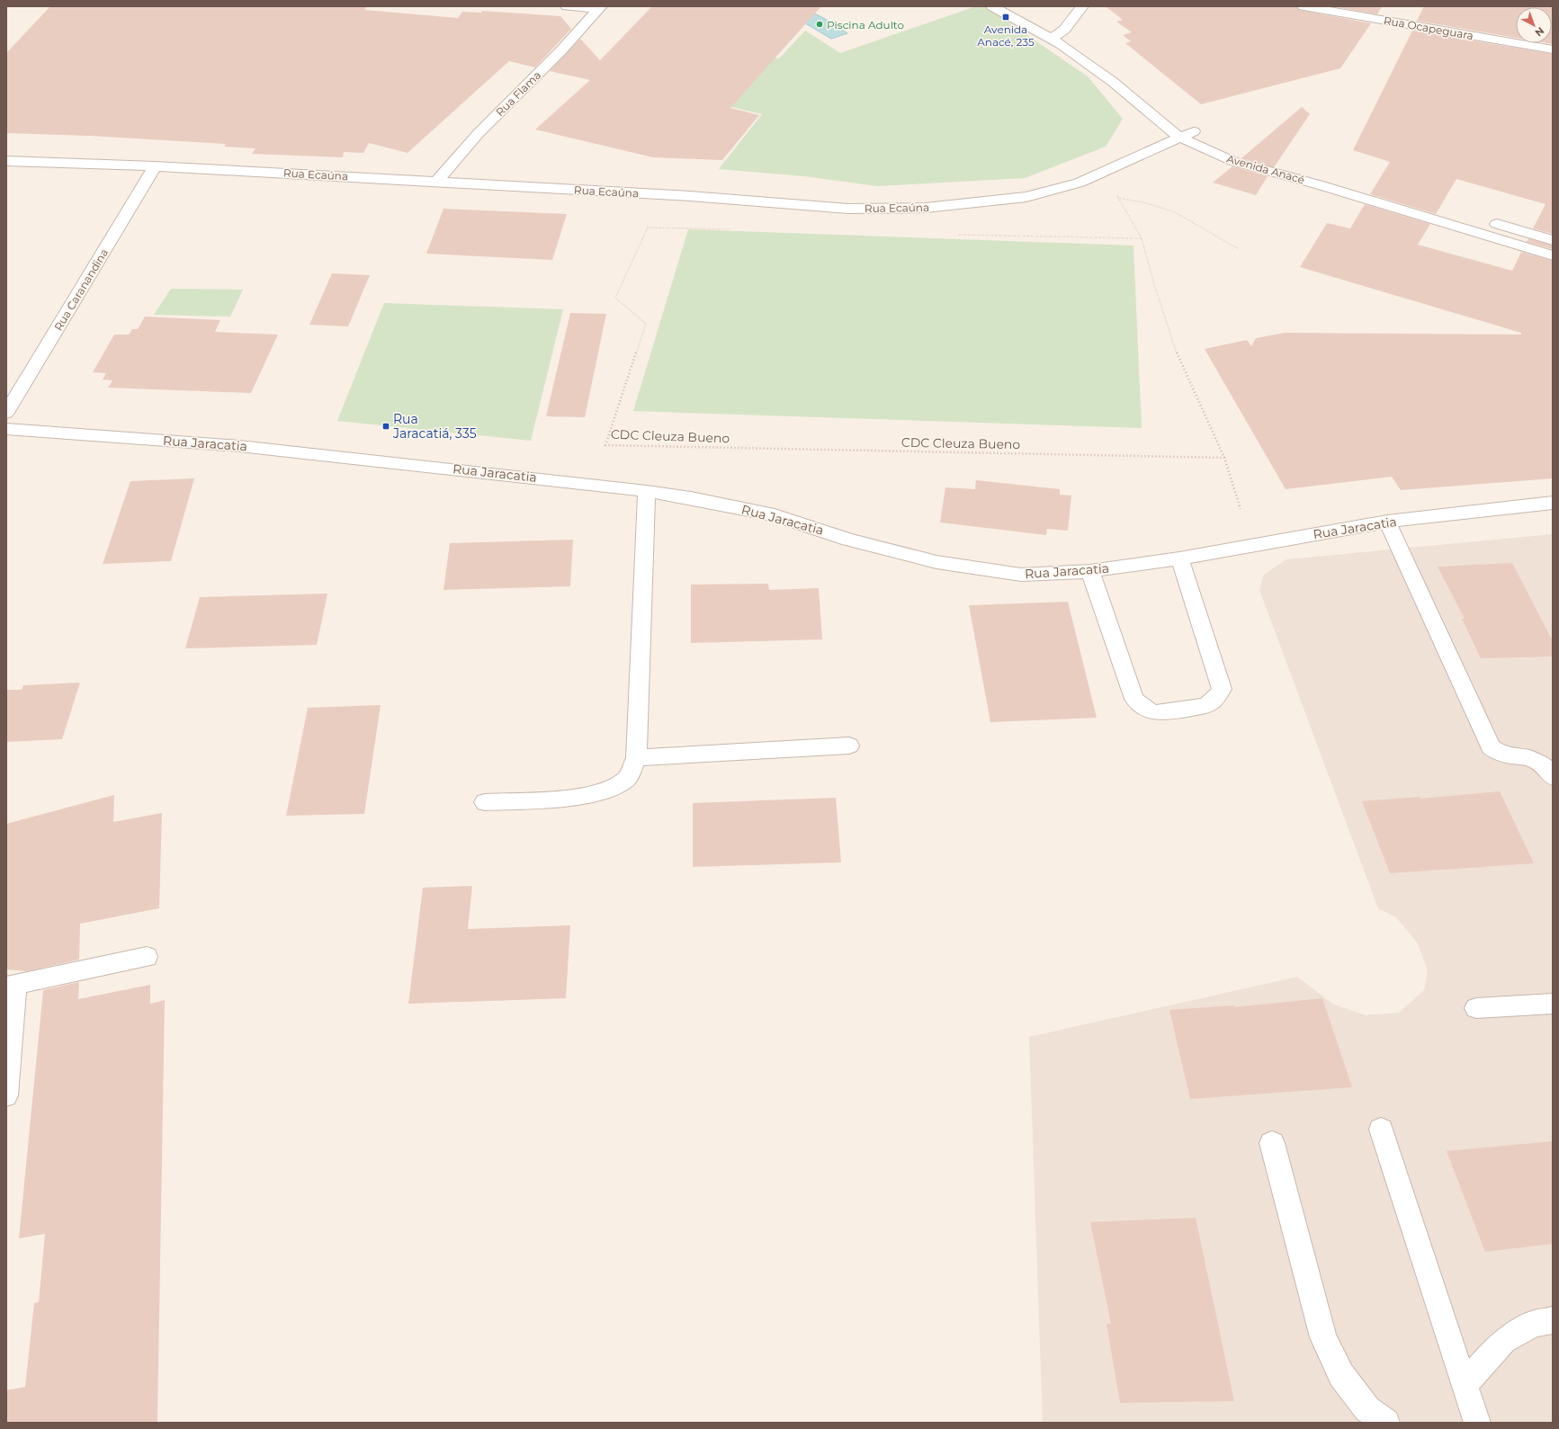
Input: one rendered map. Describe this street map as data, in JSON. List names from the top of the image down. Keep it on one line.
{"streets":{"street":["Rua Ocapeguara","Rua Flama","Avenida Anacé","Rua Ecaúna","Rua Caranandina","Rua Jaracatia"],"path":["CDC Cleuza Bueno"]},"crossings":[["Rua Flama","Rua Ecaúna"],["Avenida Anacé","Rua Ecaúna"],["Rua Ecaúna","Rua Caranandina"]],"places":{"transit":["Avenida Anacé, 235","Rua Jaracatiá, 335"],"other":["Piscina Adulto"]},"north":"bottom right"}
